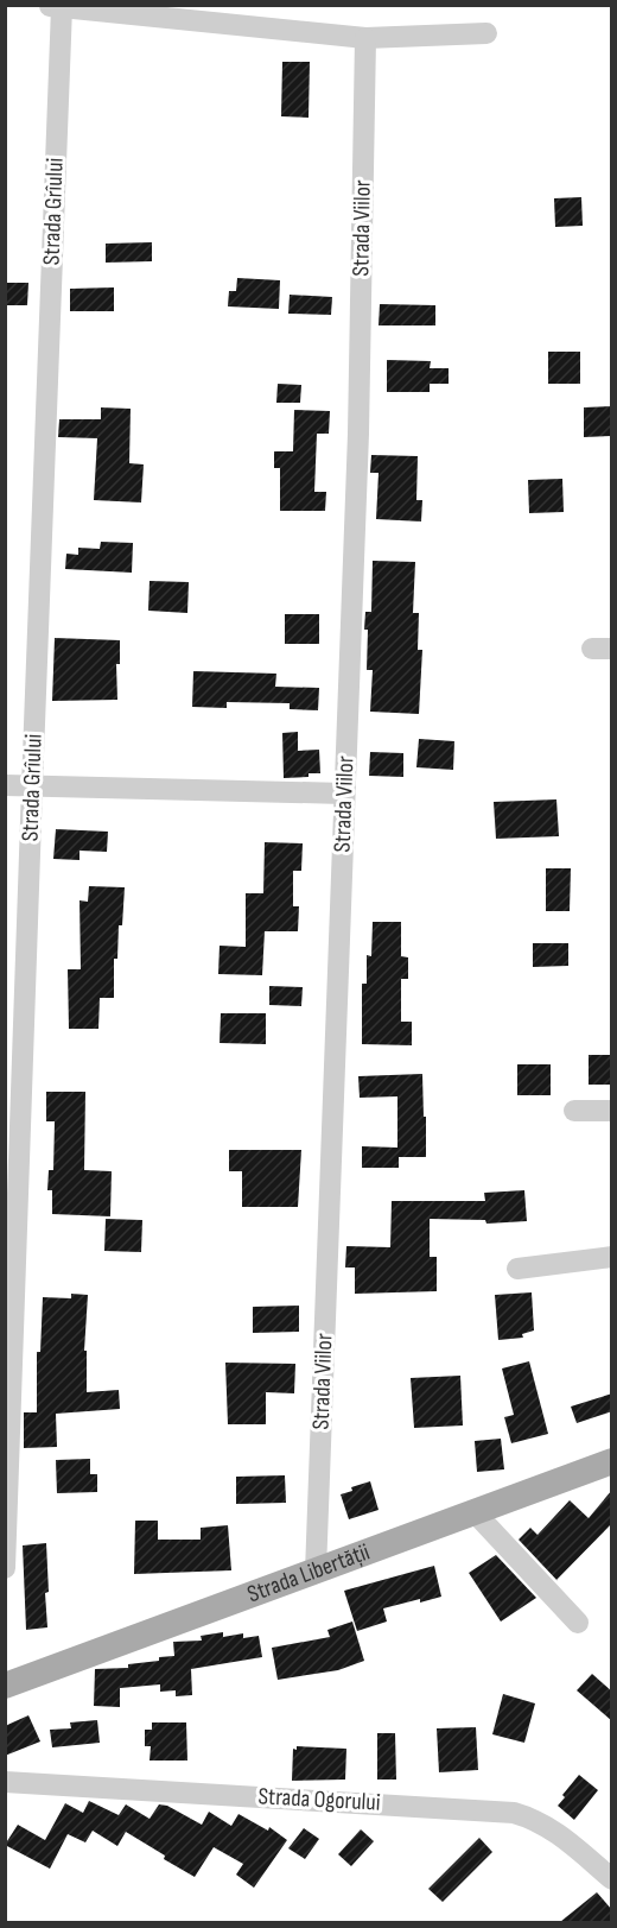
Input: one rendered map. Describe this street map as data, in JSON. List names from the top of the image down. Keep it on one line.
{"streets":{"main road":["Strada Libertății"],"street":["Strada Grîului","Strada Viilor","Strada Ogorului"]},"crossings":[["Strada Viilor","Strada Libertății"]]}
